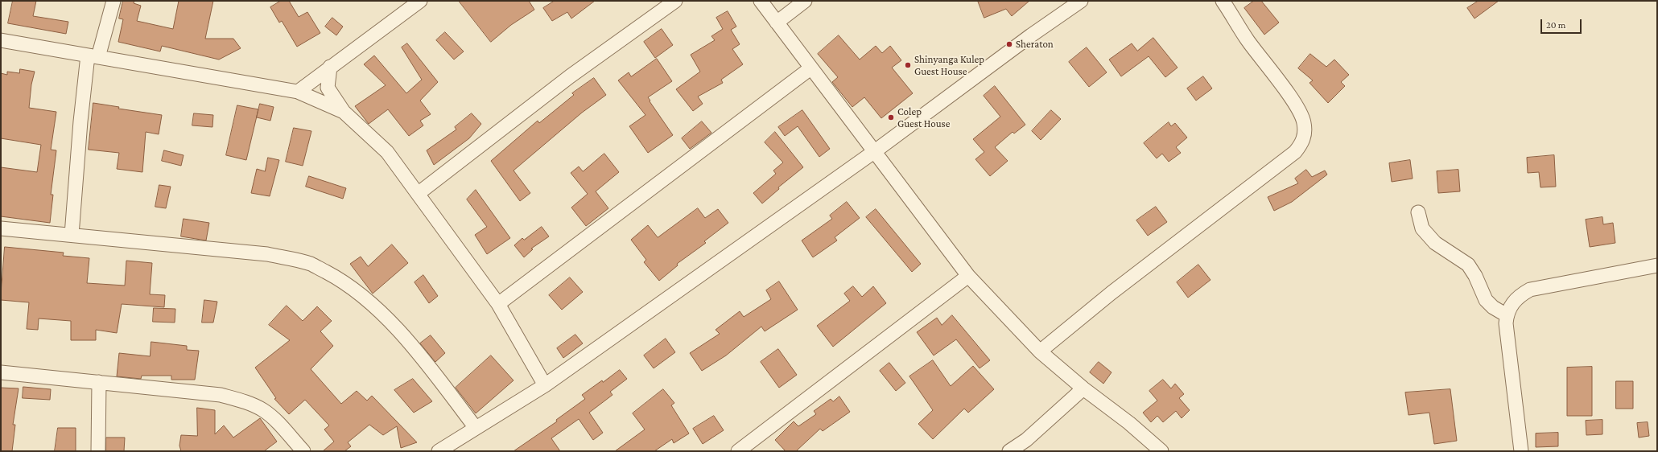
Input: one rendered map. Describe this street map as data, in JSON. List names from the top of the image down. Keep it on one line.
{"places":["Sheraton","Shinyanga Kulep Guest House","Colep Guest House"],"scale_bar":"20 m"}
